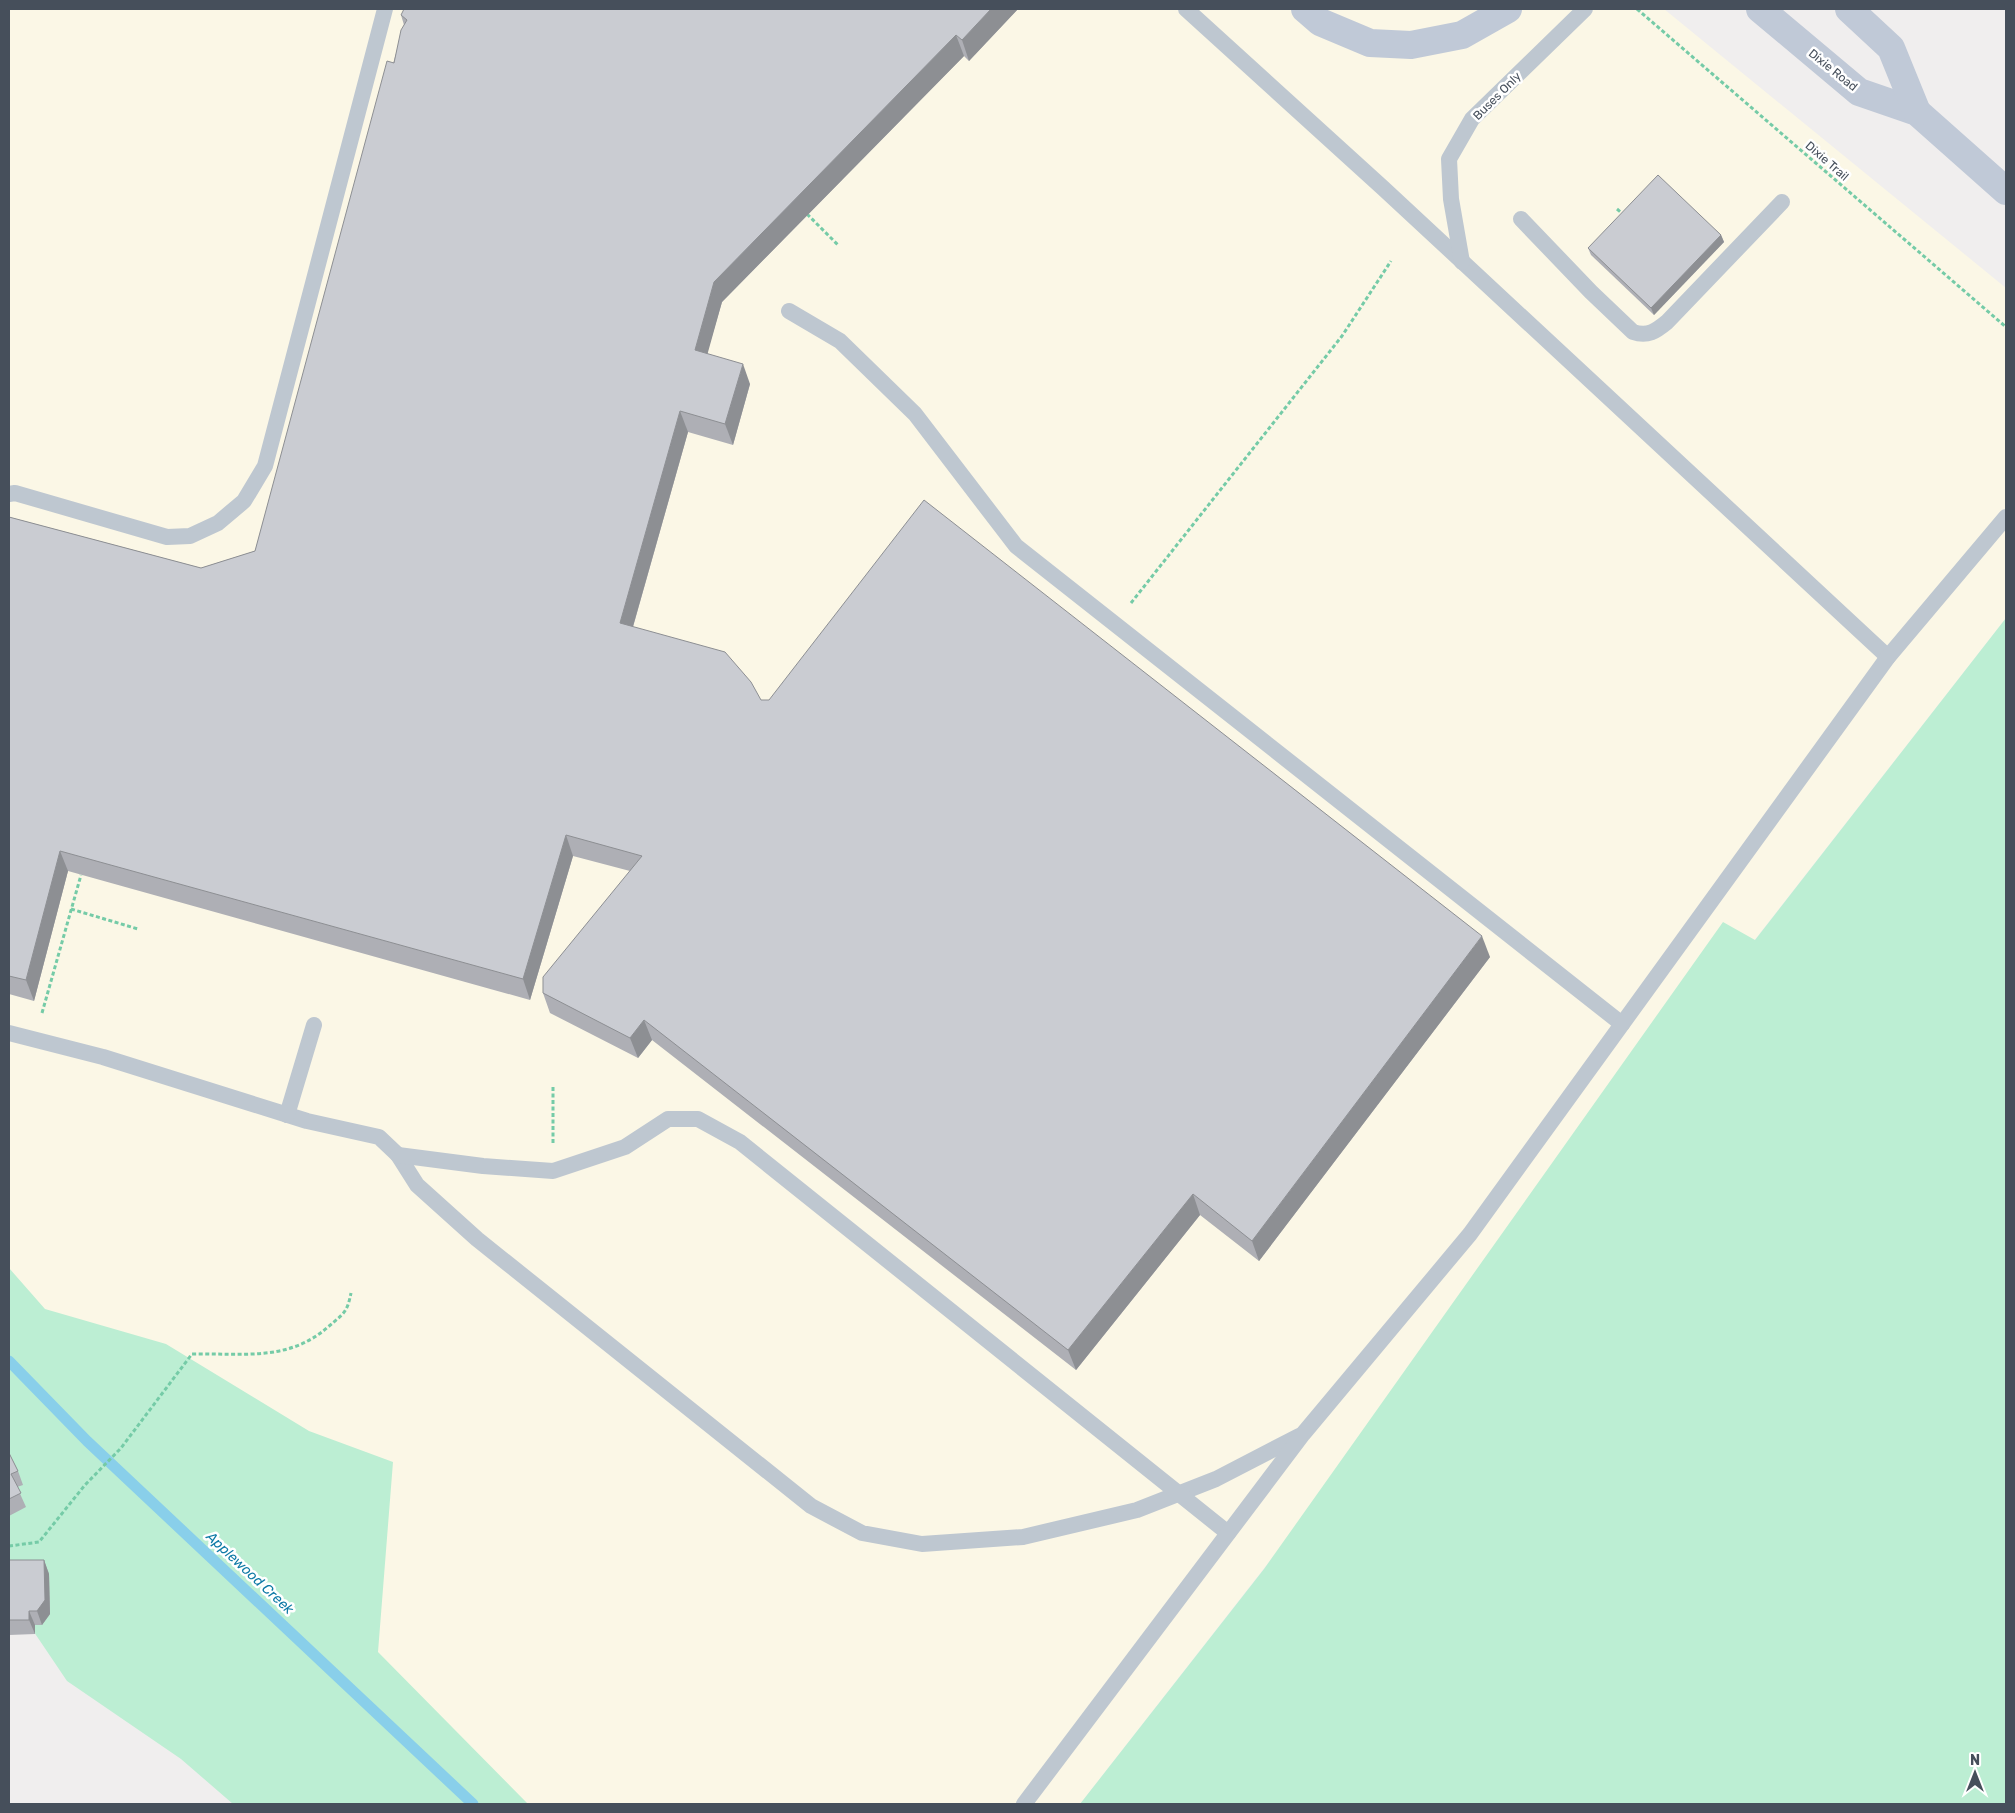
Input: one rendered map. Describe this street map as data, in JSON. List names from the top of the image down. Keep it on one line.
{"streets":{"main road":["Dixie Road"],"lane":["Buses Only"],"path":["Dixie Trail"]},"water":["Applewood Creek"],"north":"top"}
